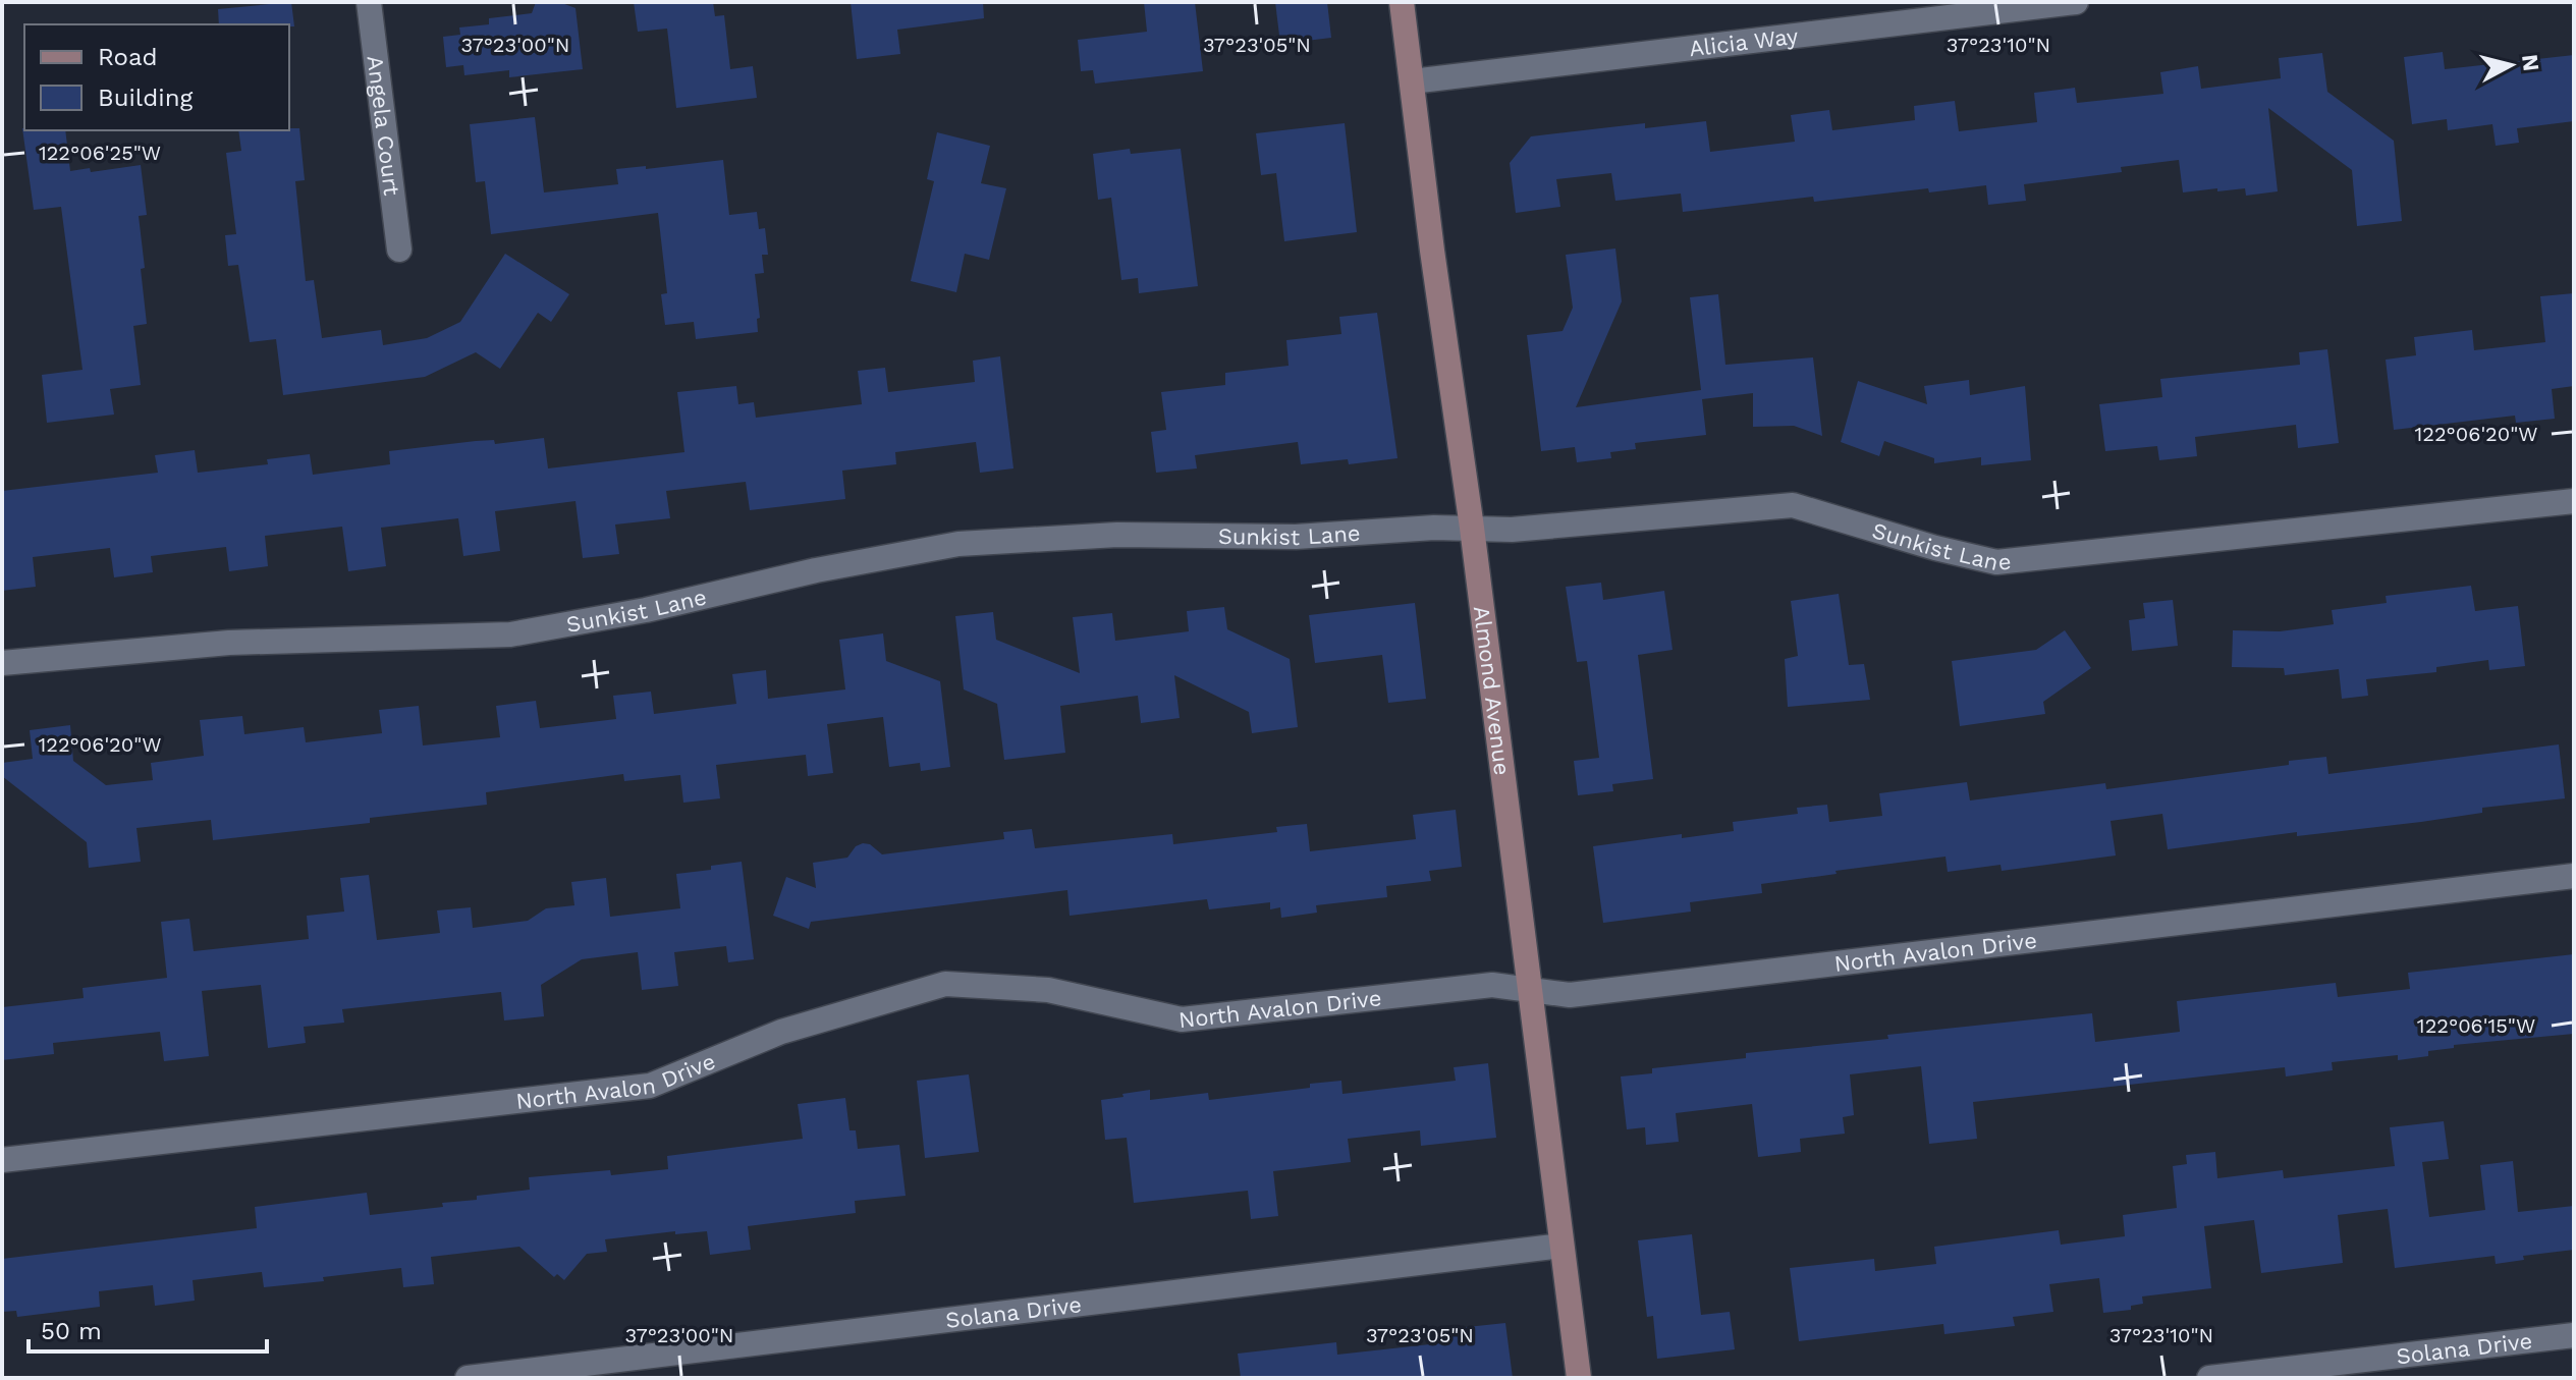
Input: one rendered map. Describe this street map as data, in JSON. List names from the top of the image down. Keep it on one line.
{"streets":{"street":["Alicia Way","Angela Court","Sunkist Lane","Almond Avenue","North Avalon Drive","Solana Drive"]},"crossings":[["Alicia Way","Almond Avenue"],["Sunkist Lane","Almond Avenue"],["Almond Avenue","North Avalon Drive"],["Almond Avenue","Solana Drive"]],"legend":["Road","Building"],"scale_bar":"50 m","north":"right","coordinates":["37°23'00\"N","37°23'05\"N","37°23'10\"N","122°06'25\"W","122°06'20\"W","122°06'15\"W"]}
